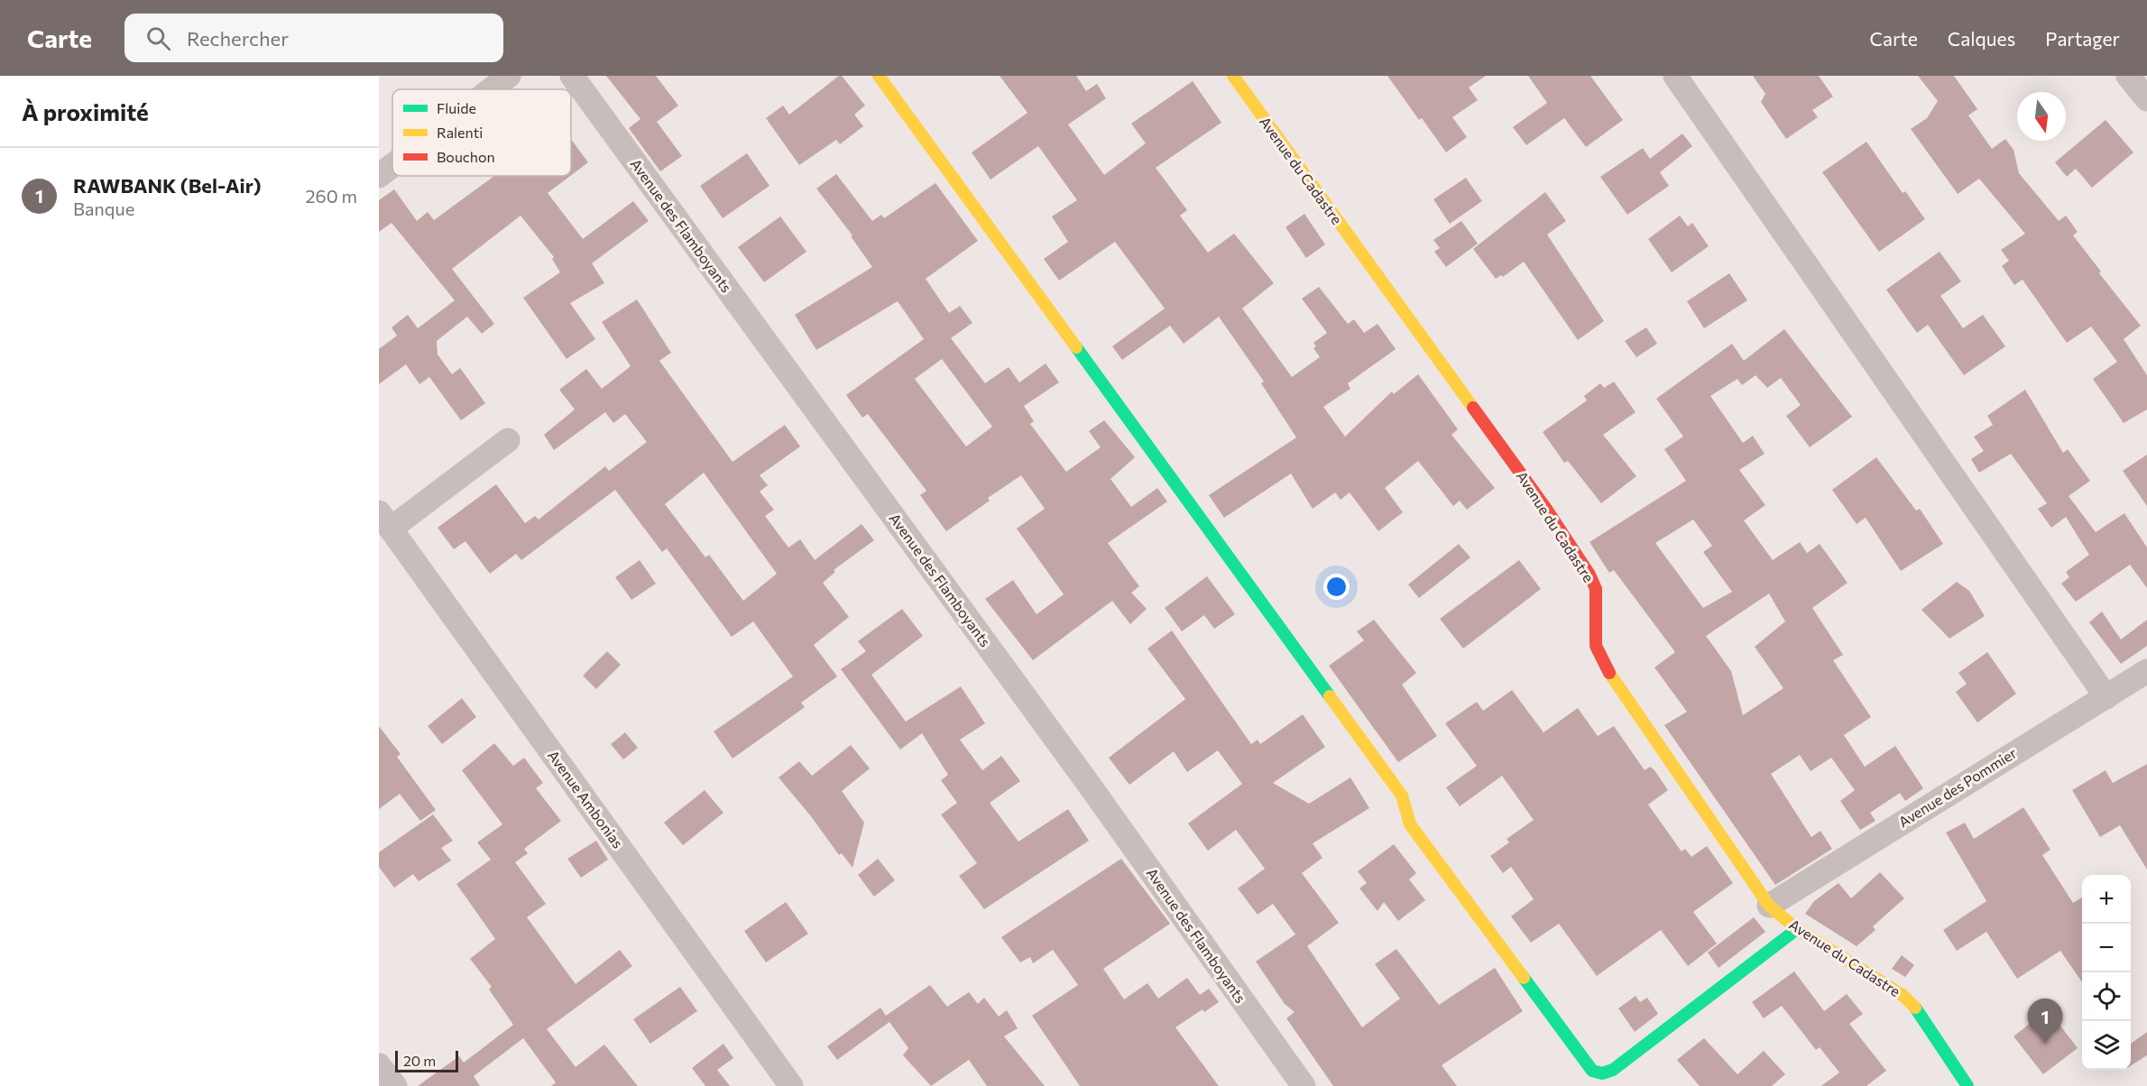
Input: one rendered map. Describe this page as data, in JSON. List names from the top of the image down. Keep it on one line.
{"streets":{"street":["Avenue du Cadastre","Avenue des Flamboyants","Avenue des Pommier","Avenue Ambonias"]},"crossings":[["Avenue du Cadastre","Avenue des Pommier"]],"legend":["Fluide","Ralenti","Bouchon"],"scale_bar":"20 m","north":"bottom","page":{"header":"Carte","search":"Rechercher","nav":["Carte","Calques","Partager"],"heading":"À proximité","list":[{"mark":"1","name":"RAWBANK (Bel-Air)","note":"Banque","value":"260 m"}],"map_buttons":["+","−"],"pins":"1","scale":"20 m"}}
